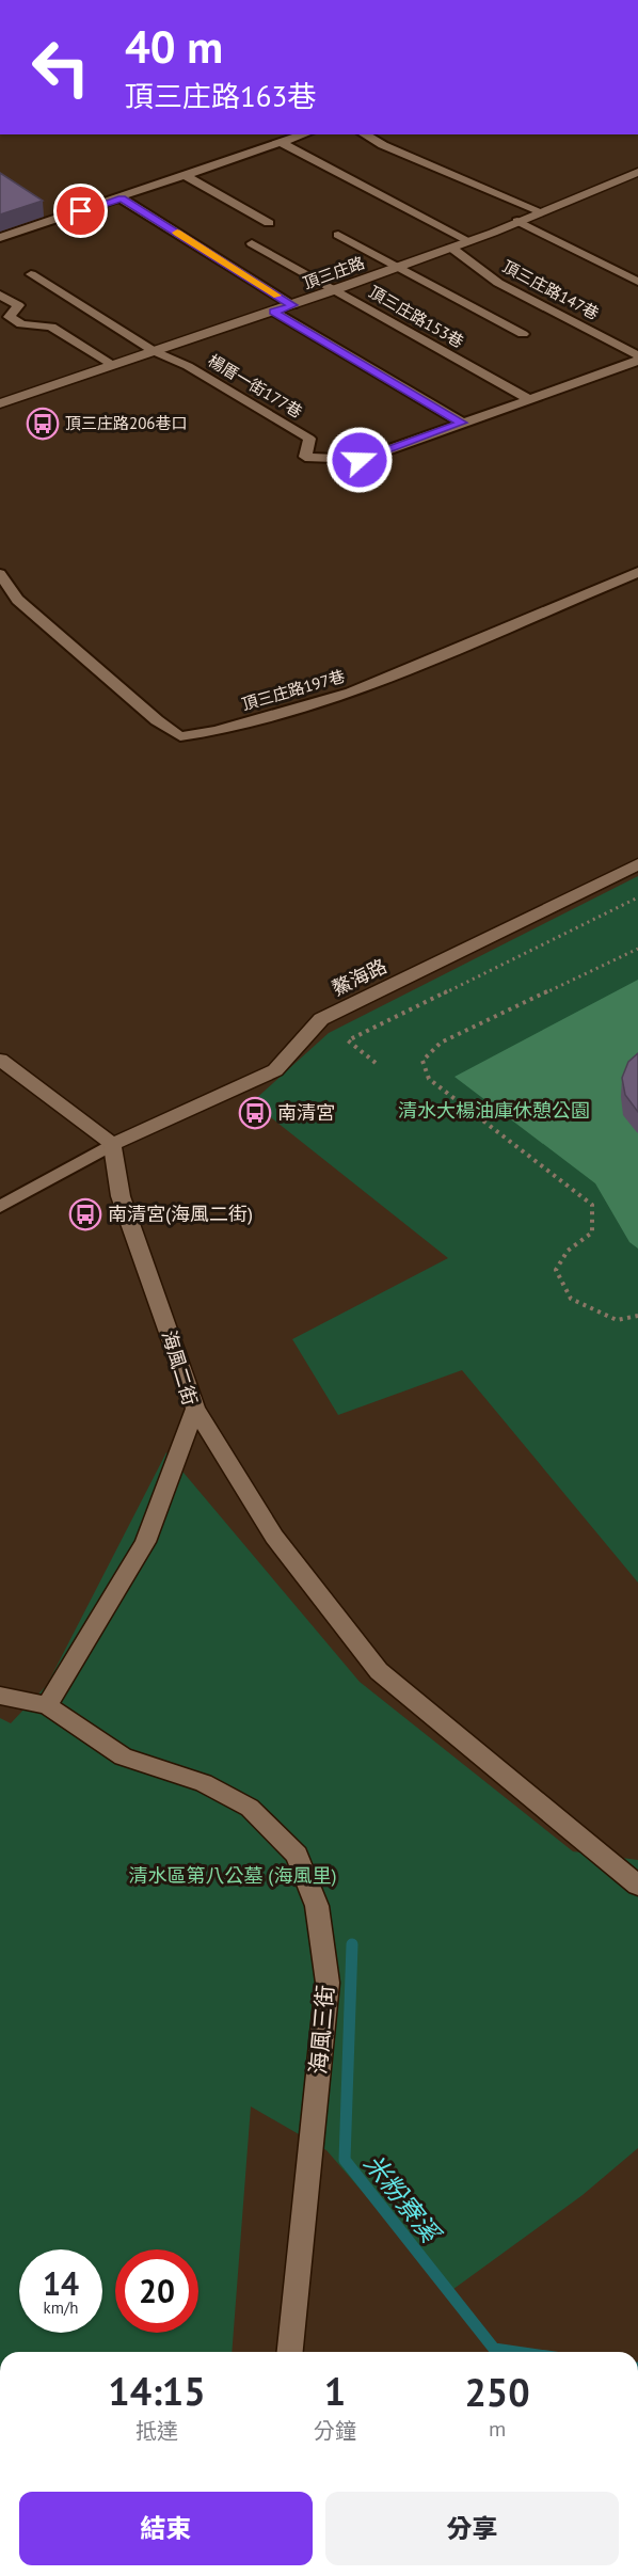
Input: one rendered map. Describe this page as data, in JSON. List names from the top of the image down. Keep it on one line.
{"streets":{"street":["頂三庄路","鰲海路","海風二街","海風三街"],"lane":["頂三庄路147巷","頂三庄路153巷","楊厝一街177巷","頂三庄路197巷"]},"crossings":[["頂三庄路","頂三庄路147巷"],["頂三庄路","頂三庄路153巷"],["頂三庄路","楊厝一街177巷"],["頂三庄路153巷","楊厝一街177巷"],["鰲海路","海風二街"],["海風二街","海風三街"]],"water":["米粉寮溪"],"parks":["清水大楊油庫休憩公園","清水區第八公墓 (海風里)"],"places":{"bus stop":["頂三庄路206巷口","南清宮","南清宮(海風二街)"]},"page":{"turn":["40 m","頂三庄路163巷"],"speed":"14 km/h","limit":"20","eta":["14:15","抵達","1","分鐘","250","m"],"buttons":["結束","分享"]}}
